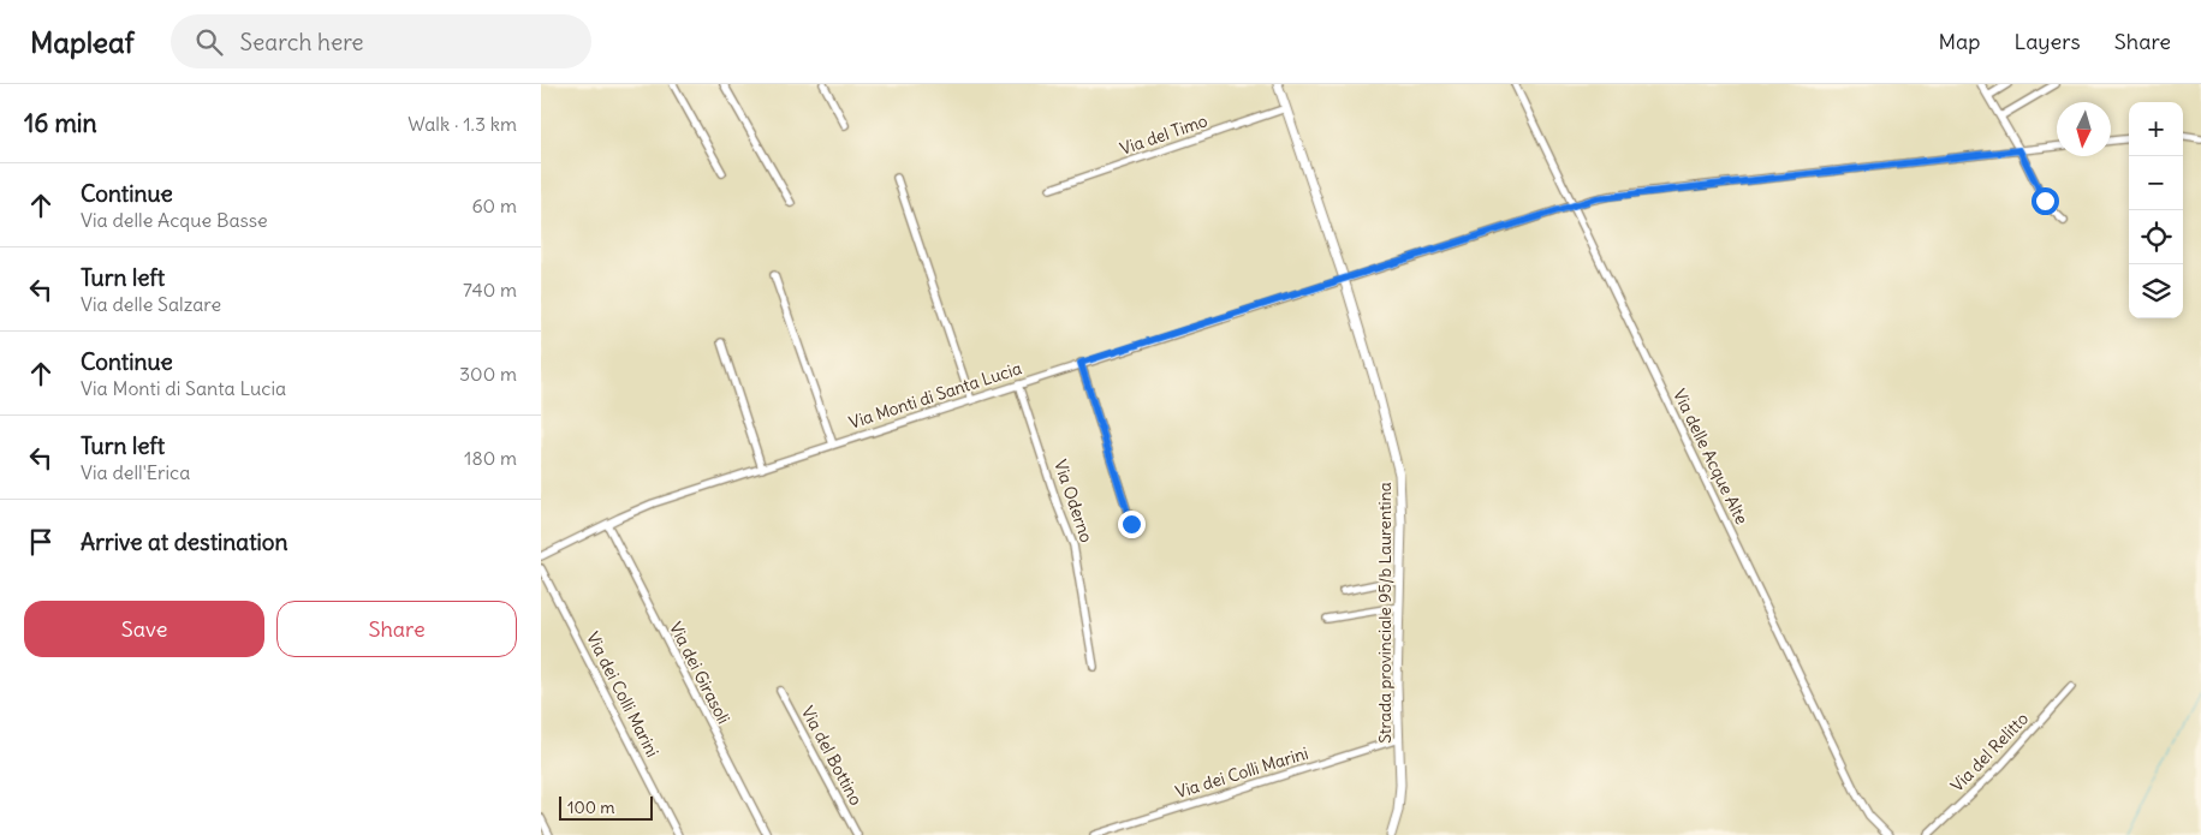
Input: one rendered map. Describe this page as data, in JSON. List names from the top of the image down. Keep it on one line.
{"streets":{"main road":["Strada provinciale 95/b Laurentina"],"street":["Via del Timo","Via Monti di Santa Lucia","Via delle Acque Alte","Via Oderno","Via dei Girasoli","Via dei Colli Marini","Via del Relitto","Via del Bottino"]},"crossings":[["Via del Timo","Strada provinciale 95/b Laurentina"],["Via Monti di Santa Lucia","Via delle Acque Alte"],["Via Monti di Santa Lucia","Via Oderno"],["Via Monti di Santa Lucia","Strada provinciale 95/b Laurentina"],["Via Monti di Santa Lucia","Via dei Girasoli"],["Strada provinciale 95/b Laurentina","Via dei Colli Marini"]],"scale_bar":"100 m","north":"bottom","page":{"header":"Mapleaf","search":"Search here","nav":["Map","Layers","Share"],"heading":["16 min","Walk · 1.3 km"],"map_buttons":["+","−"],"list":[["Continue","Via delle Acque Basse","60 m"],["Turn left","Via delle Salzare","740 m"],["Continue","Via Monti di Santa Lucia","300 m"],["Turn left","Via dell'Erica","180 m"],"Arrive at destination"],"buttons":["Save","Share"],"scale":"100 m"}}
